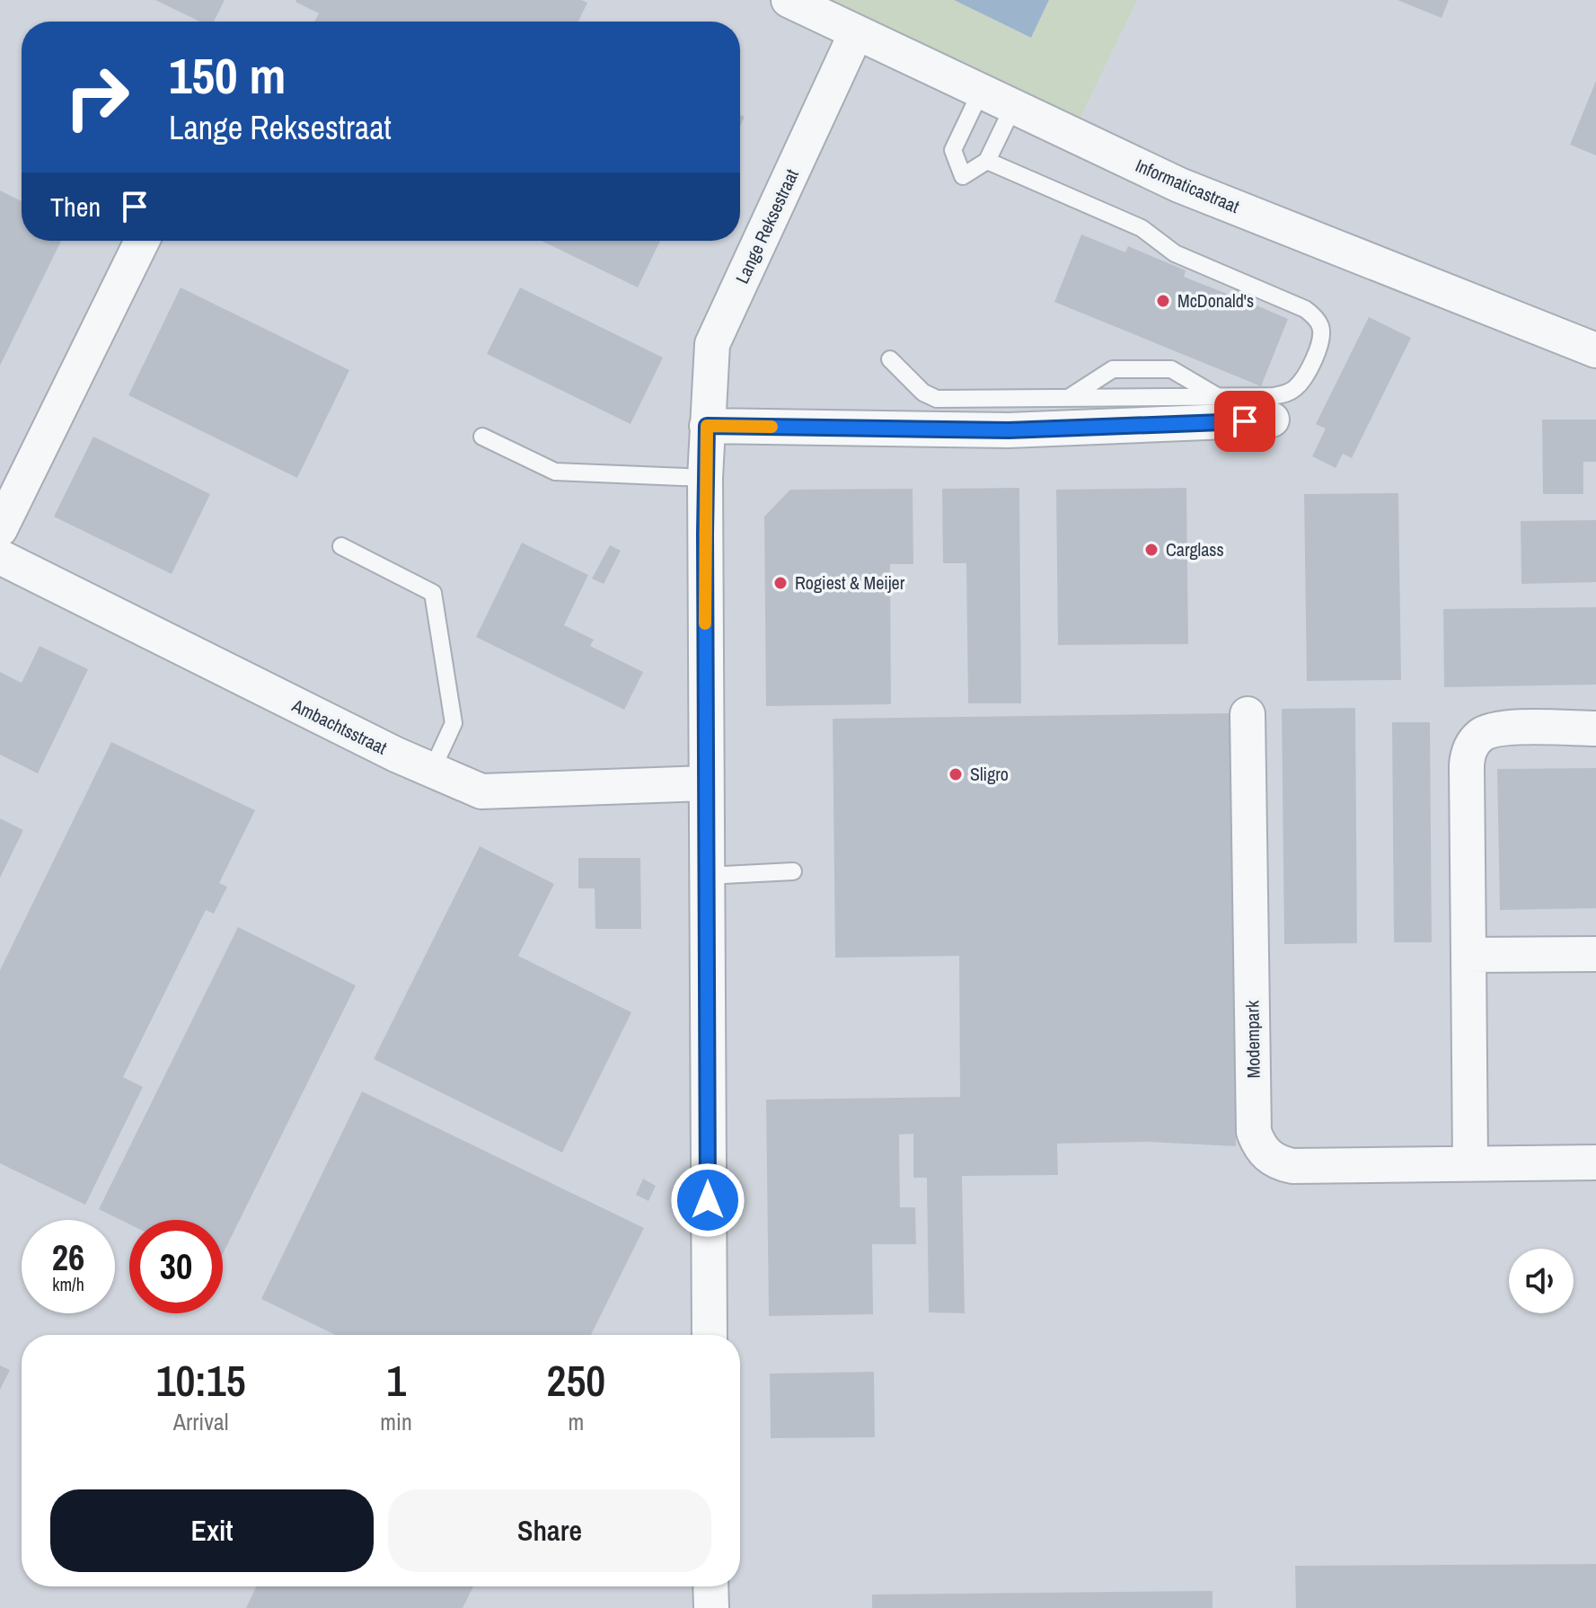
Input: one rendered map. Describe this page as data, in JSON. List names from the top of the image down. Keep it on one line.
{"streets":{"street":["Informaticastraat","Lange Reksestraat","Ambachtsstraat","Modempark"]},"crossings":[["Informaticastraat","Lange Reksestraat"],["Lange Reksestraat","Ambachtsstraat"]],"places":["McDonald's","Carglass","Rogiest & Meijer","Sligro"],"page":{"turn":["150 m","Lange Reksestraat"],"then":"Then","speed":"26 km/h","limit":"30","eta":["10:15","Arrival","1","min","250","m"],"buttons":["Exit","Share"]}}
